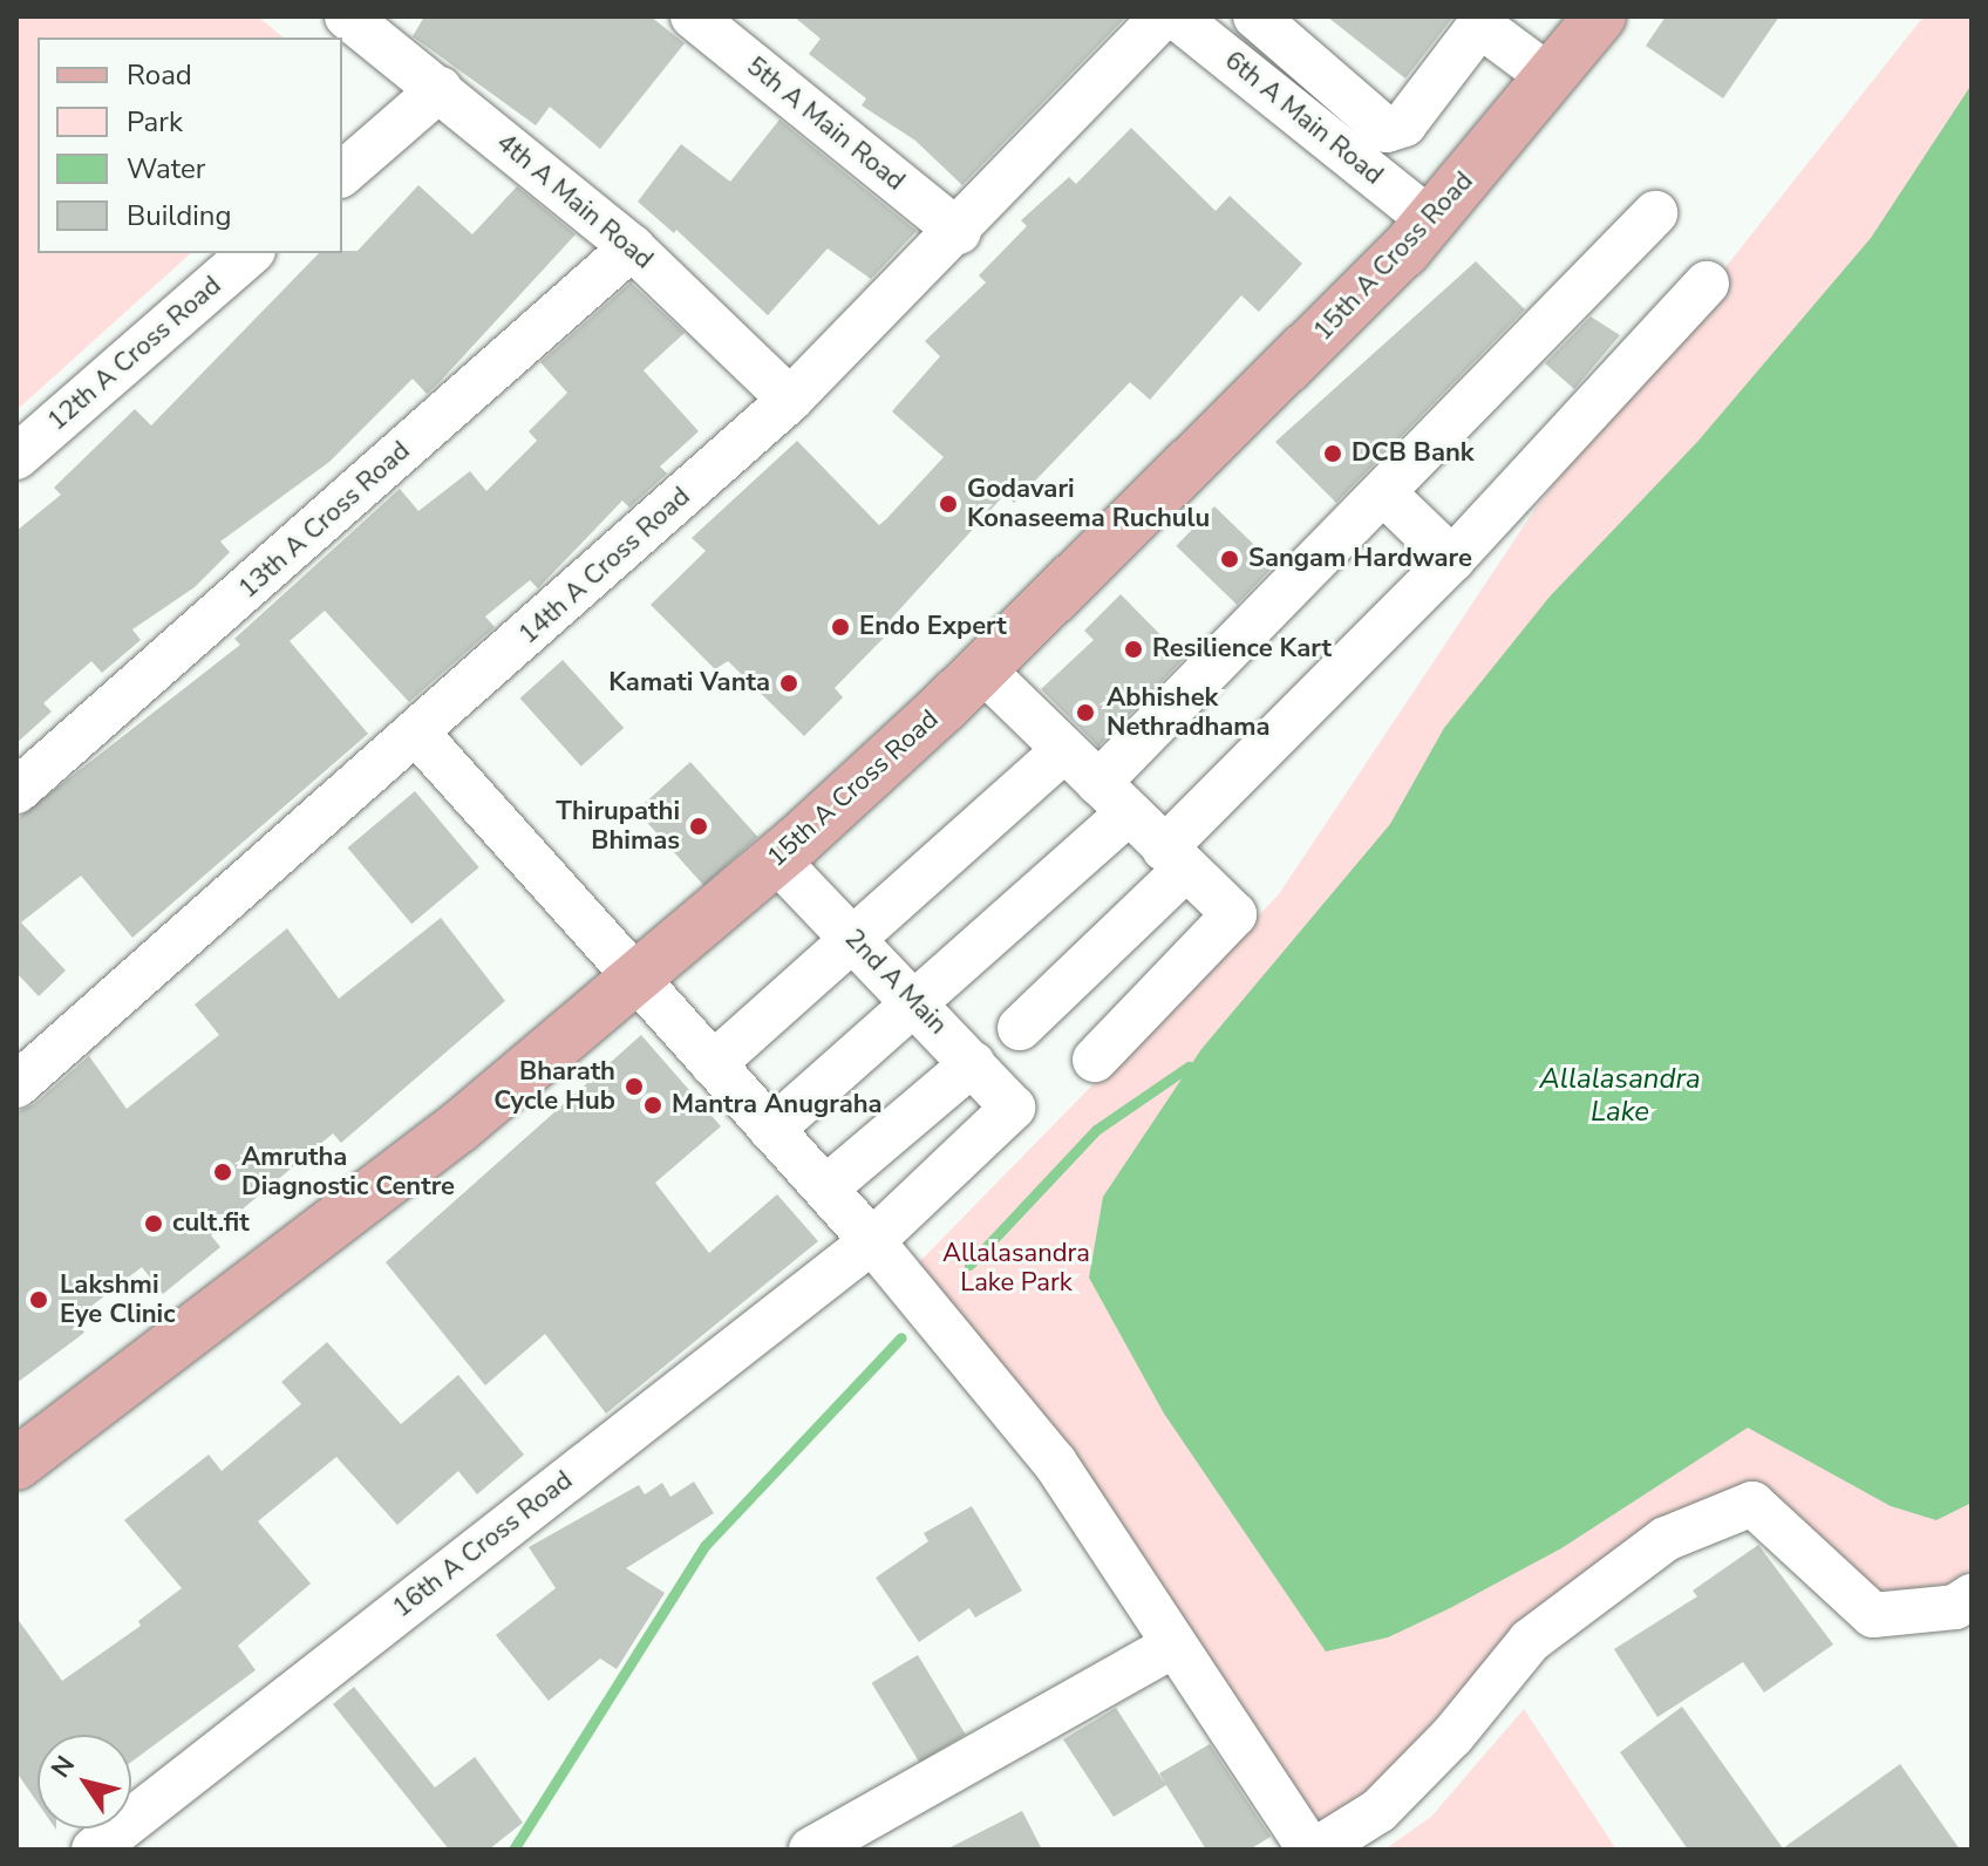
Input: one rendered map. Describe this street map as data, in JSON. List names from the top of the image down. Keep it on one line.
{"streets":{"main road":["15th A Cross Road"],"street":["6th A Main Road","5th A Main Road","4th A Main Road","12th A Cross Road","13th A Cross Road","14th A Cross Road","2nd A Main","16th A Cross Road"]},"crossings":[["6th A Main Road","15th A Cross Road"],["5th A Main Road","14th A Cross Road"],["4th A Main Road","13th A Cross Road"],["4th A Main Road","14th A Cross Road"],["15th A Cross Road","2nd A Main"],["2nd A Main","16th A Cross Road"]],"water":["Allalasandra Lake"],"parks":["Allalasandra Lake Park"],"places":["DCB Bank","Godavari Konaseema Ruchulu","Sangam Hardware","Endo Expert","Resilience Kart","Kamati Vanta","Abhishek Nethradhama","Thirupathi Bhimas","Bharath Cycle Hub","Mantra Anugraha","Amrutha Diagnostic Centre","cult.fit","Lakshmi Eye Clinic"],"legend":["Road","Park","Water","Building"],"north":"top left"}
